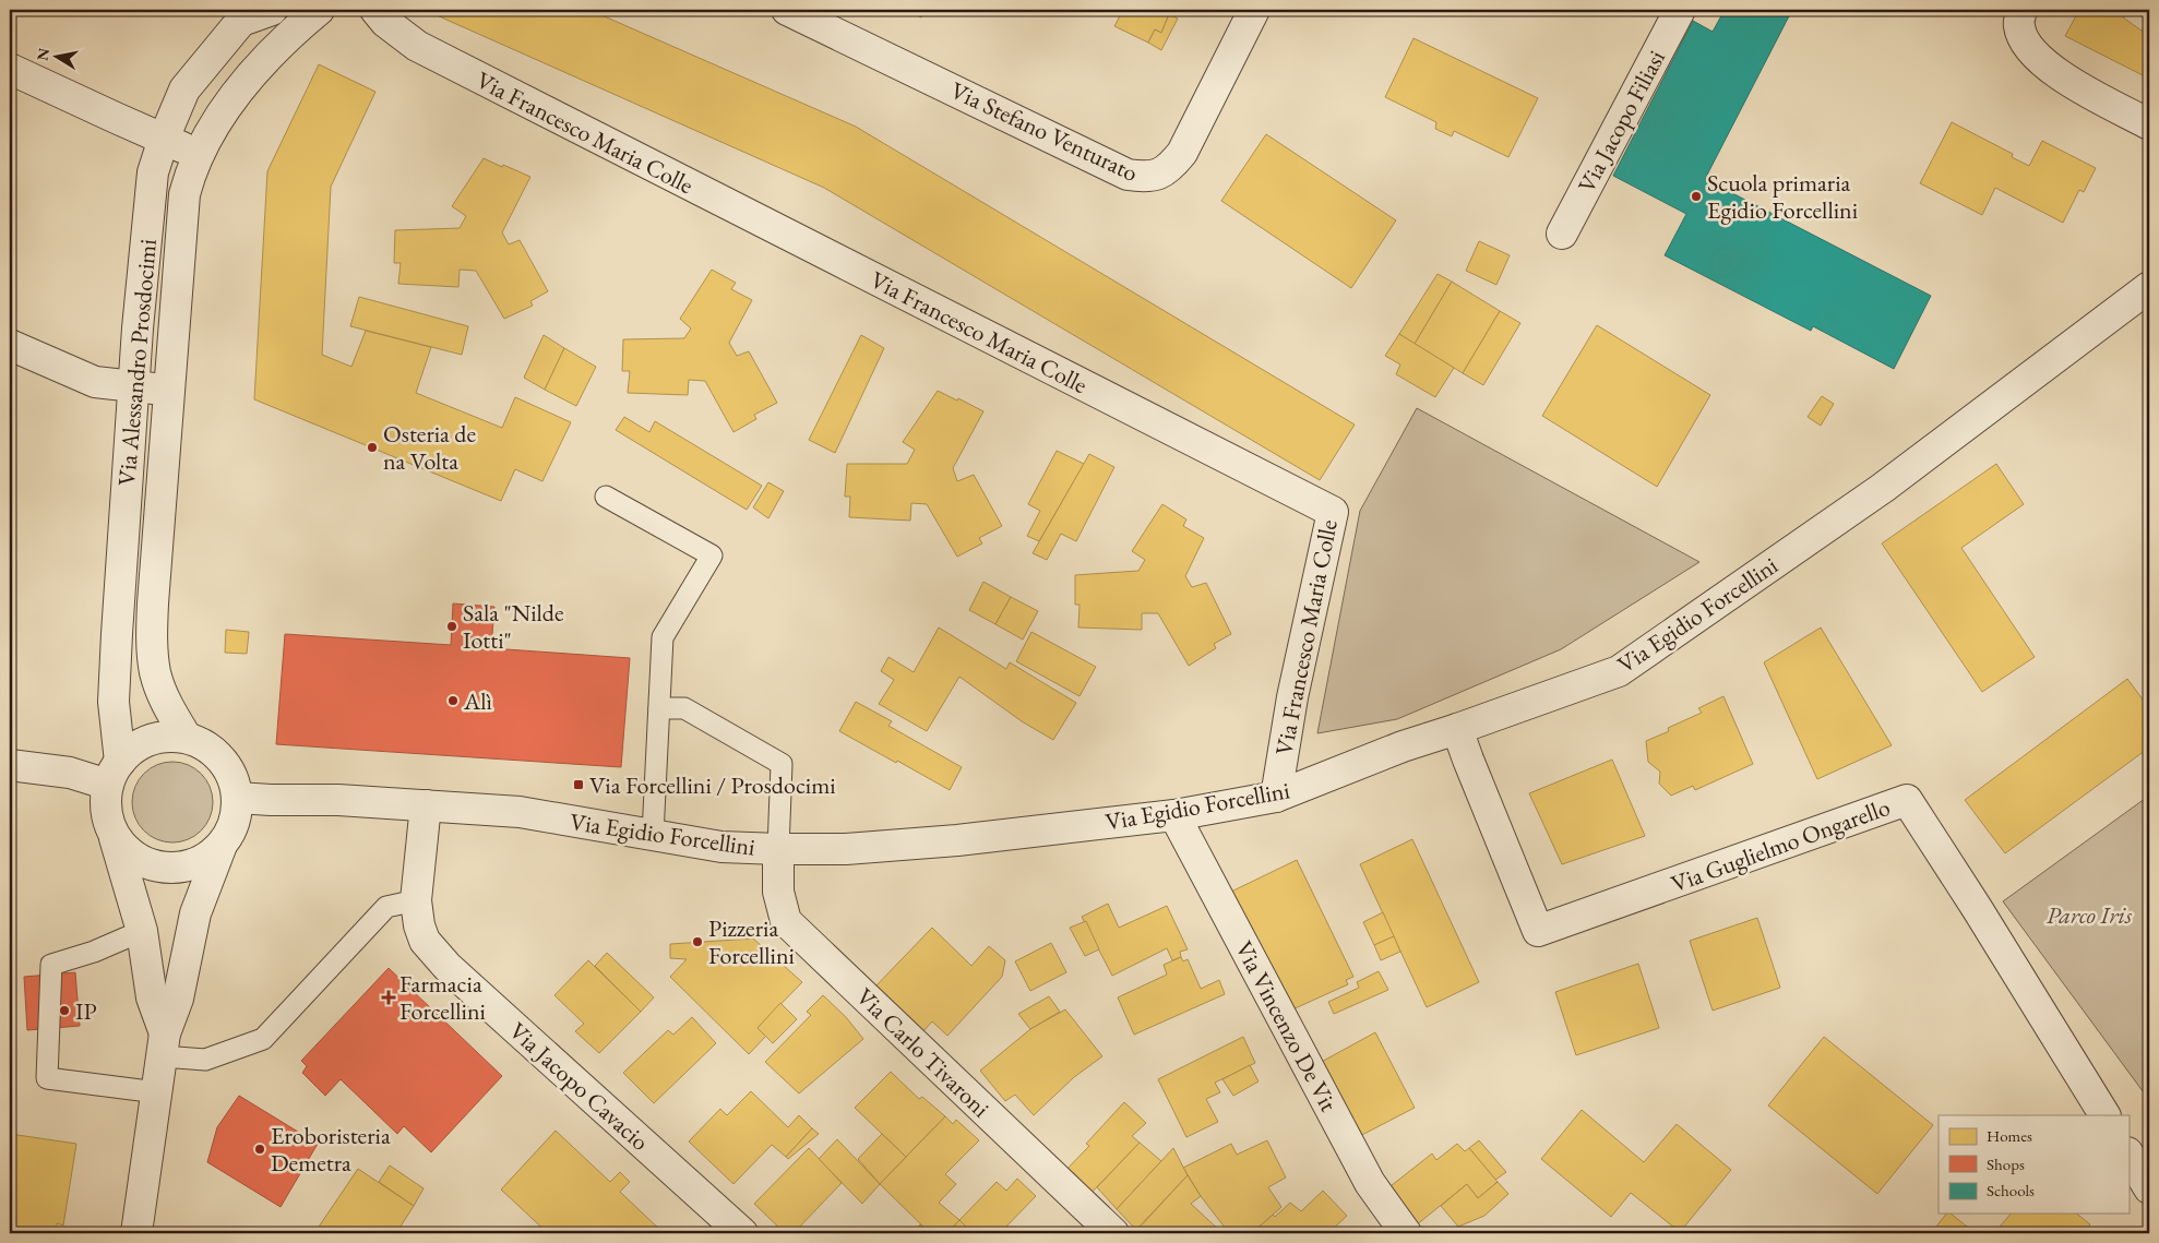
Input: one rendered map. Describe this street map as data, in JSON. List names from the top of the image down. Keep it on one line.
{"streets":{"street":["Via Jacopo Filiasi","Via Stefano Venturato","Via Francesco Maria Colle","Via Alessandro Prosdocimi","Via Egidio Forcellini","Via Guglielmo Ongarello","Via Vincenzo De Vit","Via Carlo Tivaroni","Via Jacopo Cavacio"]},"crossings":[["Via Francesco Maria Colle","Via Egidio Forcellini"],["Via Alessandro Prosdocimi","Via Egidio Forcellini"],["Via Egidio Forcellini","Via Guglielmo Ongarello"],["Via Egidio Forcellini","Via Vincenzo De Vit"],["Via Egidio Forcellini","Via Carlo Tivaroni"],["Via Egidio Forcellini","Via Jacopo Cavacio"]],"parks":["Parco Iris"],"places":{"other":["Scuola primaria Egidio Forcellini","Osteria de na Volta","Sala \"Nilde Iotti\"","Alì","Pizzeria Forcellini","IP","Eroboristeria Demetra"],"transit":["Via Forcellini / Prosdocimi"],"health":["Farmacia Forcellini"]},"legend":["Homes","Shops","Schools"],"north":"left"}
